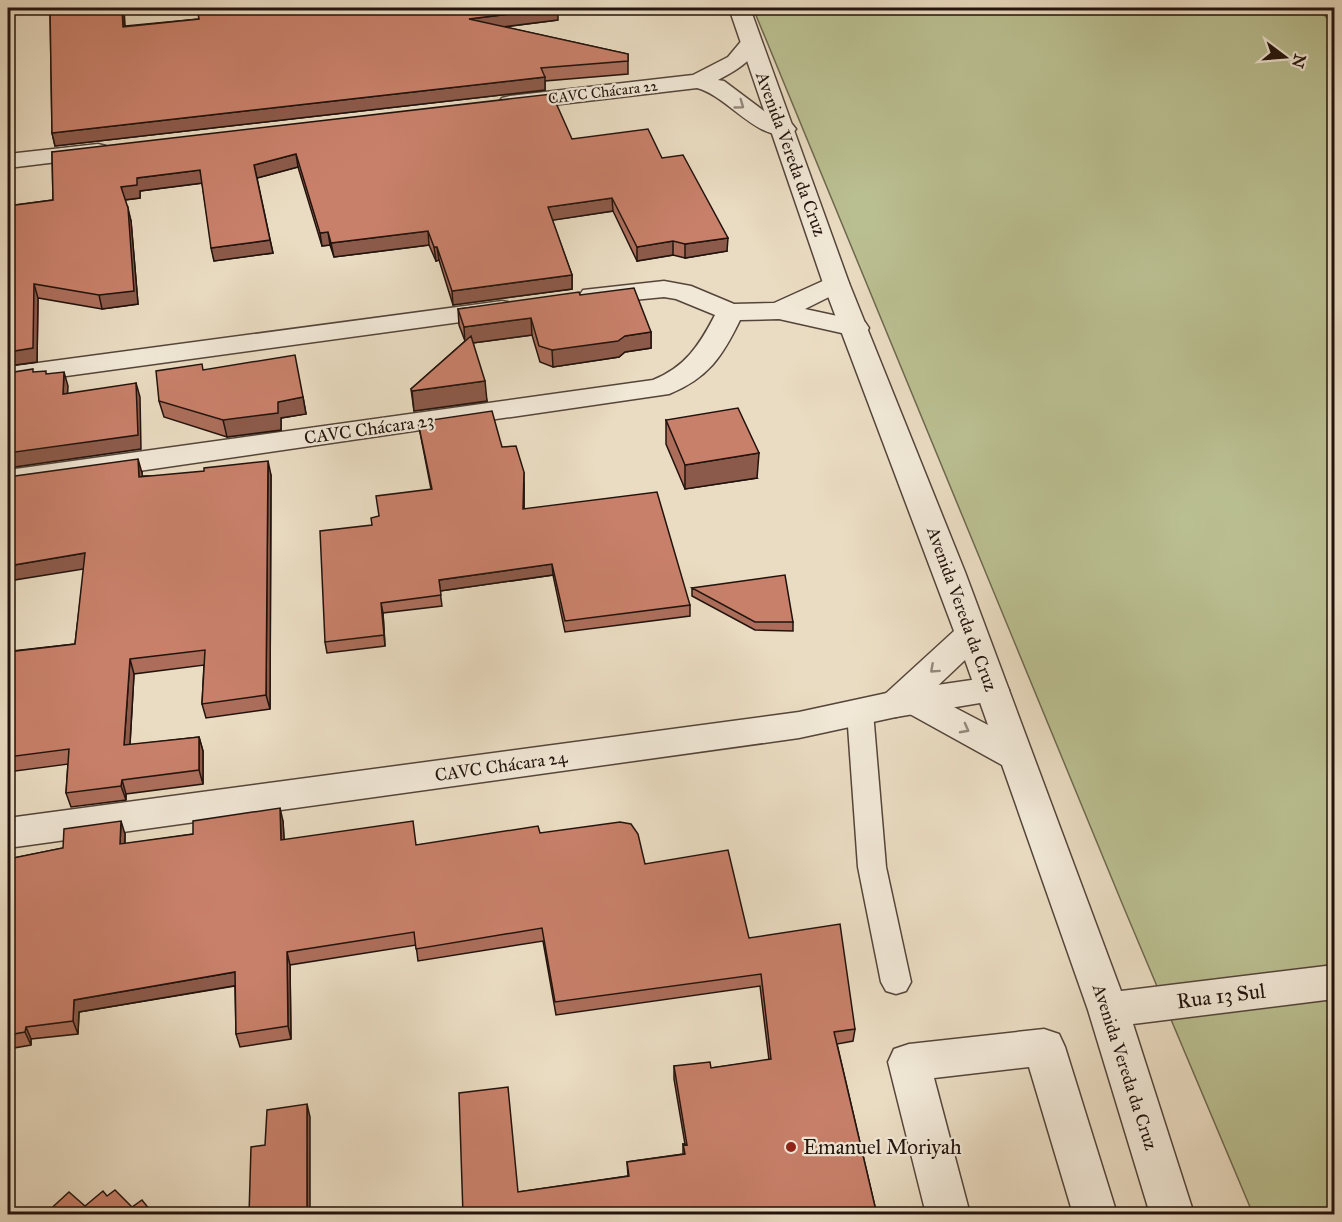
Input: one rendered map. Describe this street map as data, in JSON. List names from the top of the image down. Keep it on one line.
{"streets":{"street":["CAVC Chácara 22","Avenida Vereda da Cruz","CAVC Chácara 23","CAVC Chácara 24","Rua 13 Sul"]},"crossings":[["CAVC Chácara 22","Avenida Vereda da Cruz"],["Avenida Vereda da Cruz","CAVC Chácara 24"],["Avenida Vereda da Cruz","Rua 13 Sul"]],"places":["Emanuel Moriyah"],"north":"right"}
